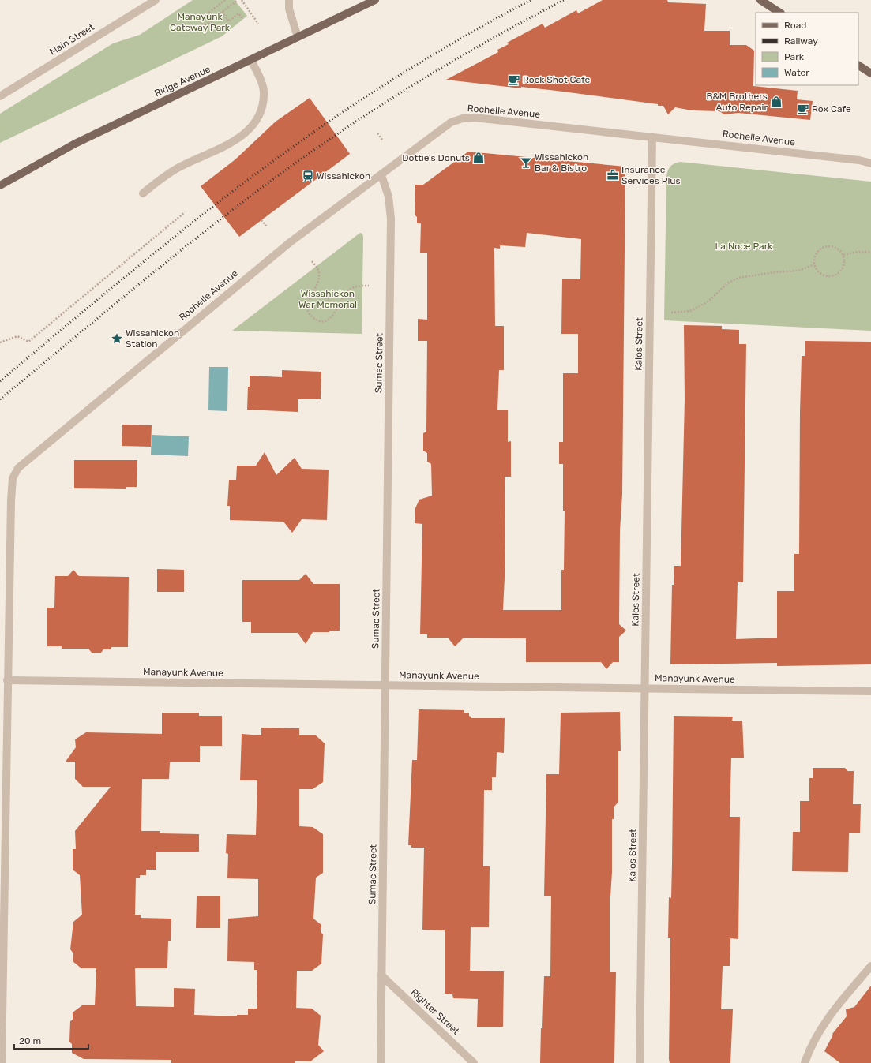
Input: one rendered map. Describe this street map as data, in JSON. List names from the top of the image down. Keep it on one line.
{"streets":{"main road":["Ridge Avenue"],"street":["Main Street","Rochelle Avenue","Kalos Street","Sumac Street","Manayunk Avenue","Righter Street"]},"crossings":[["Rochelle Avenue","Kalos Street"],["Rochelle Avenue","Sumac Street"],["Rochelle Avenue","Manayunk Avenue"],["Kalos Street","Manayunk Avenue"],["Sumac Street","Manayunk Avenue"],["Sumac Street","Righter Street"]],"parks":["Manayunk Gateway Park","La Noce Park","Wissahickon War Memorial"],"places":{"cafe":["Rock Shot Cafe","Rox Cafe"],"shop":["B&M Brothers Auto Repair","Dottie's Donuts"],"bar":["Wissahickon Bar & Bistro"],"office":["Insurance Services Plus"],"station":["Wissahickon"],"place":["Wissahickon Station"]},"legend":["Road","Railway","Park","Water"],"scale_bar":"20 m"}
